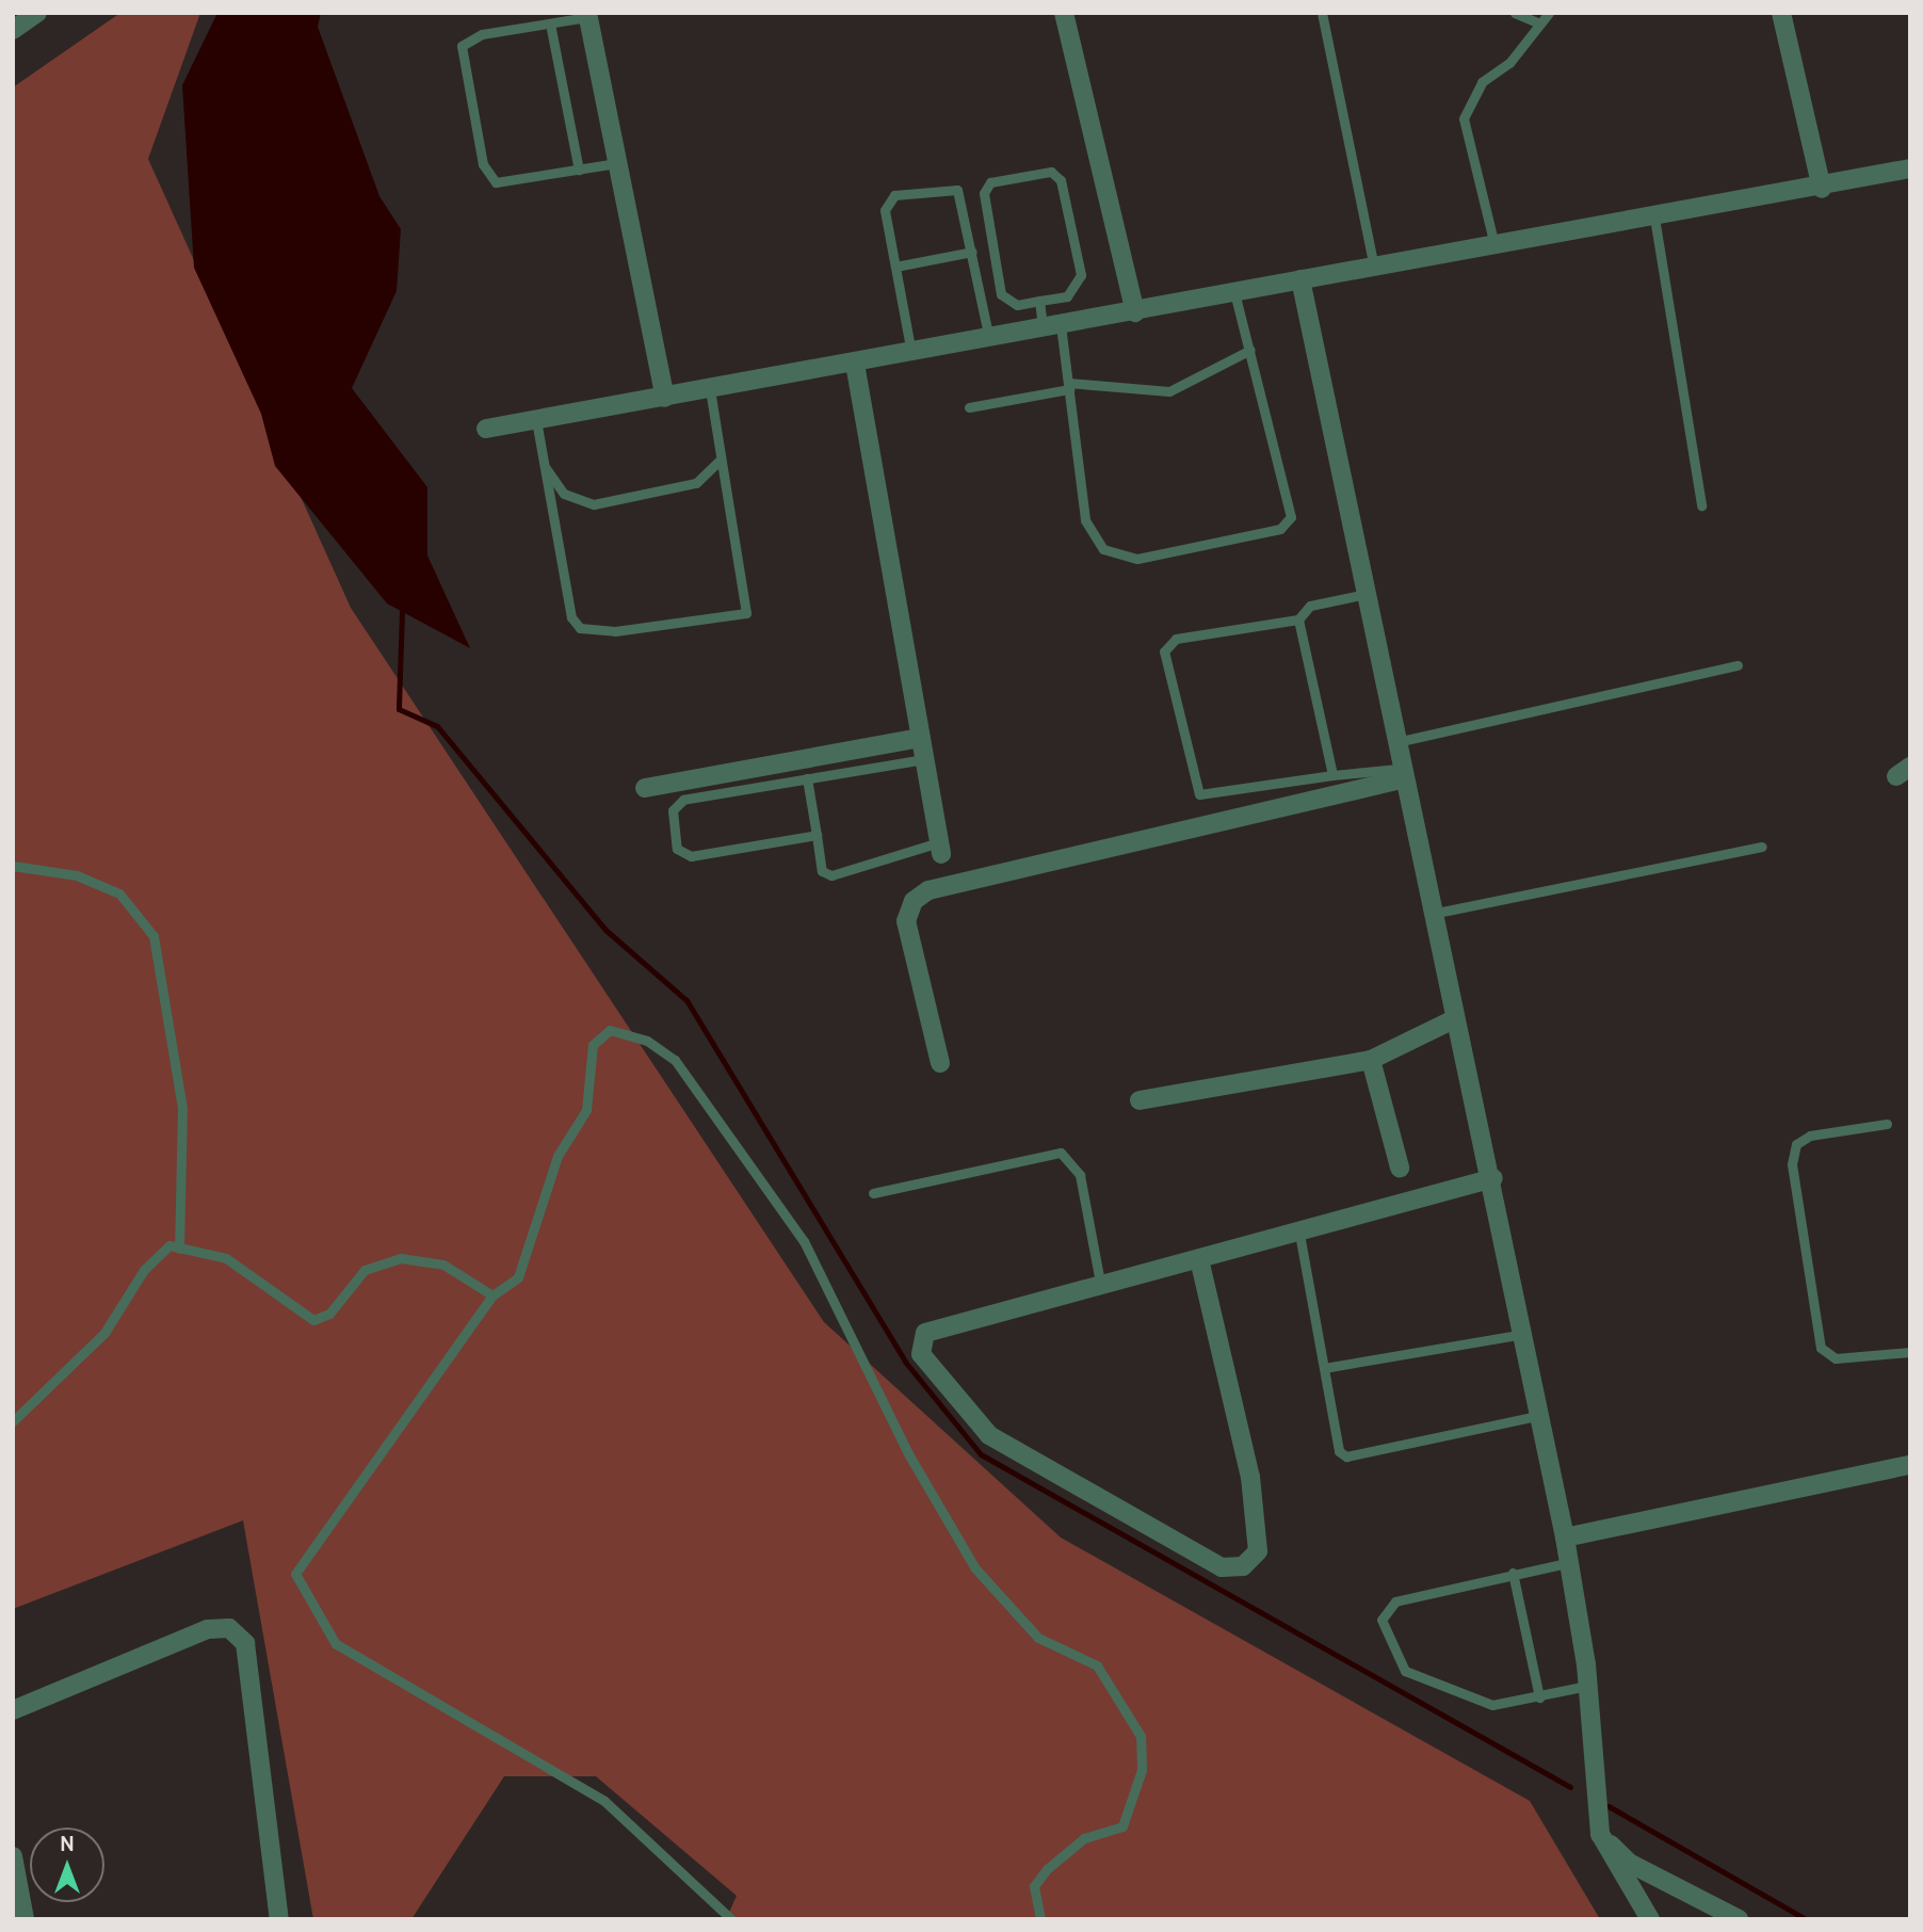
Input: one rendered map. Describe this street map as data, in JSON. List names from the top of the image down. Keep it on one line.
{"north":"top"}
